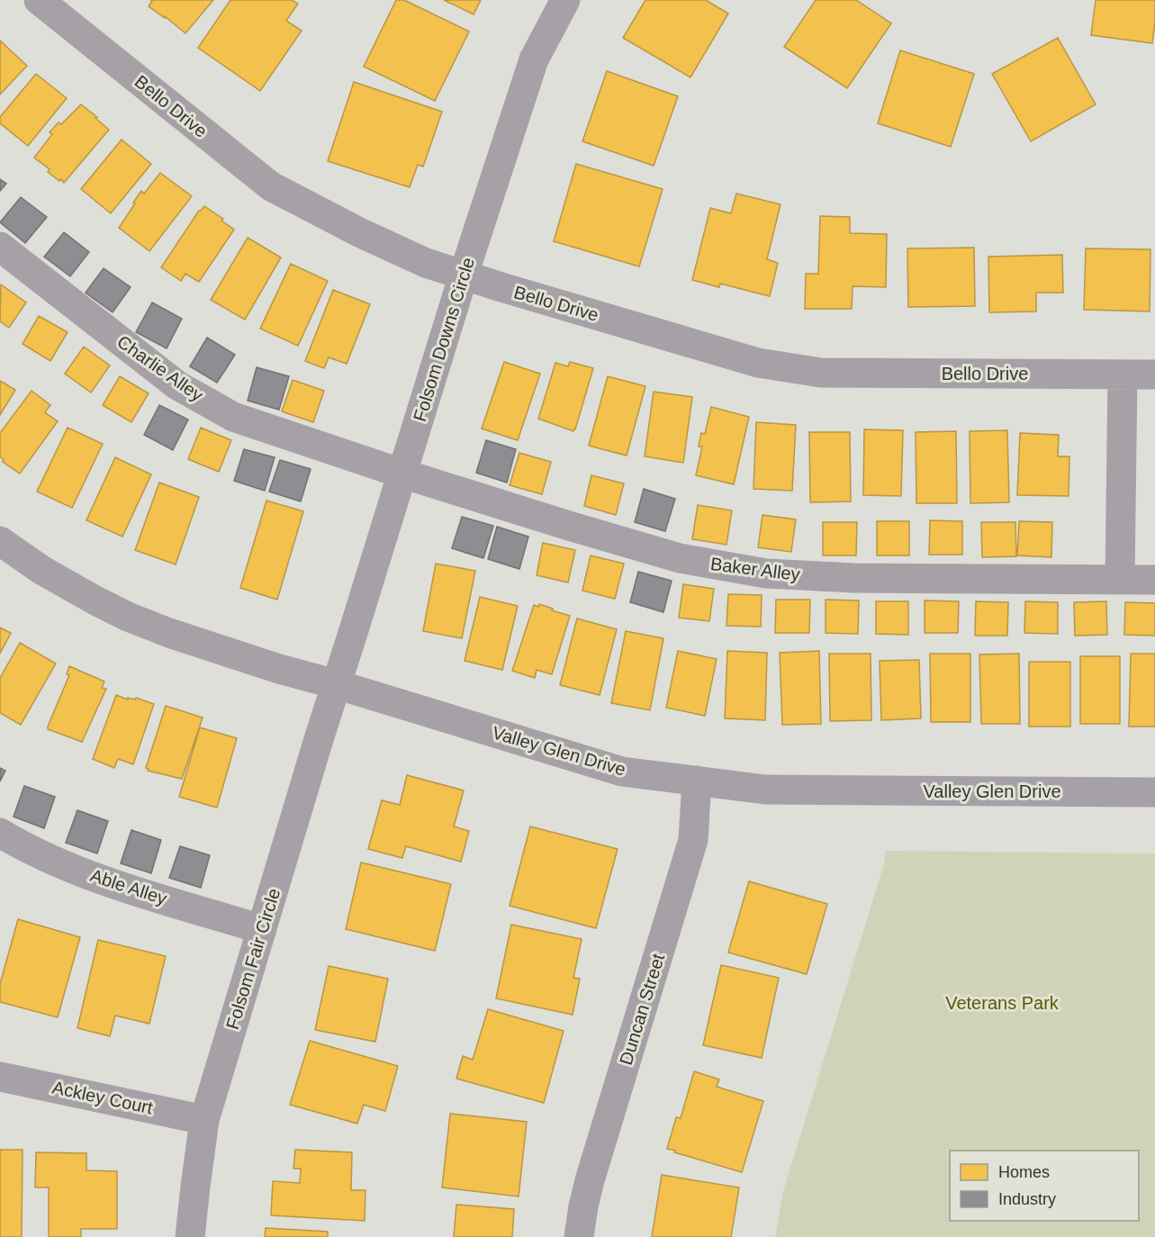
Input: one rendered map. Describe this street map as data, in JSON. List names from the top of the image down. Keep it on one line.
{"streets":{"street":["Bello Drive","Folsom Downs Circle","Charlie Alley","Baker Alley","Valley Glen Drive","Able Alley","Folsom Fair Circle","Duncan Street","Ackley Court"]},"crossings":[["Bello Drive","Folsom Downs Circle"],["Folsom Downs Circle","Charlie Alley"],["Folsom Downs Circle","Baker Alley"],["Folsom Downs Circle","Valley Glen Drive"],["Folsom Downs Circle","Folsom Fair Circle"],["Charlie Alley","Baker Alley"],["Valley Glen Drive","Folsom Fair Circle"],["Valley Glen Drive","Duncan Street"],["Able Alley","Folsom Fair Circle"],["Folsom Fair Circle","Ackley Court"]],"parks":["Veterans Park"],"legend":["Homes","Industry"]}
